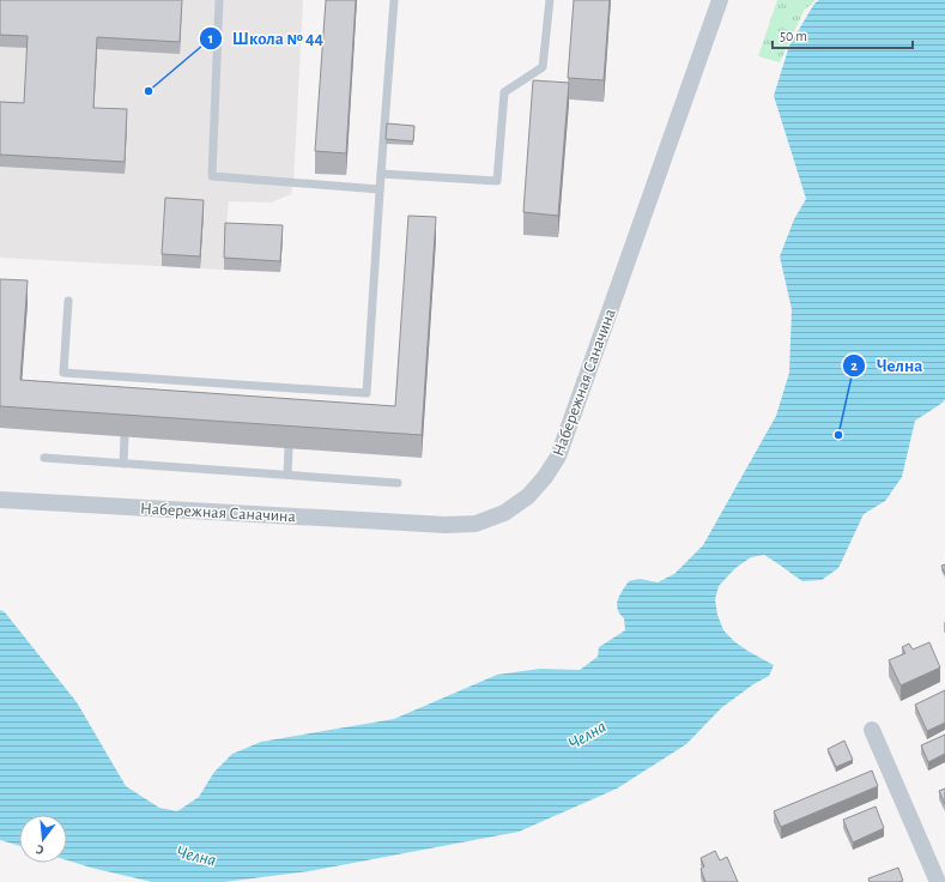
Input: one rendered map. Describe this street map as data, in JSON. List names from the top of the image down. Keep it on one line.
{"streets":{"street":["Набережная Саначина"]},"water":["Челна"],"places":["Школа № 44","Челна"],"scale_bar":"50 m","north":"bottom"}
